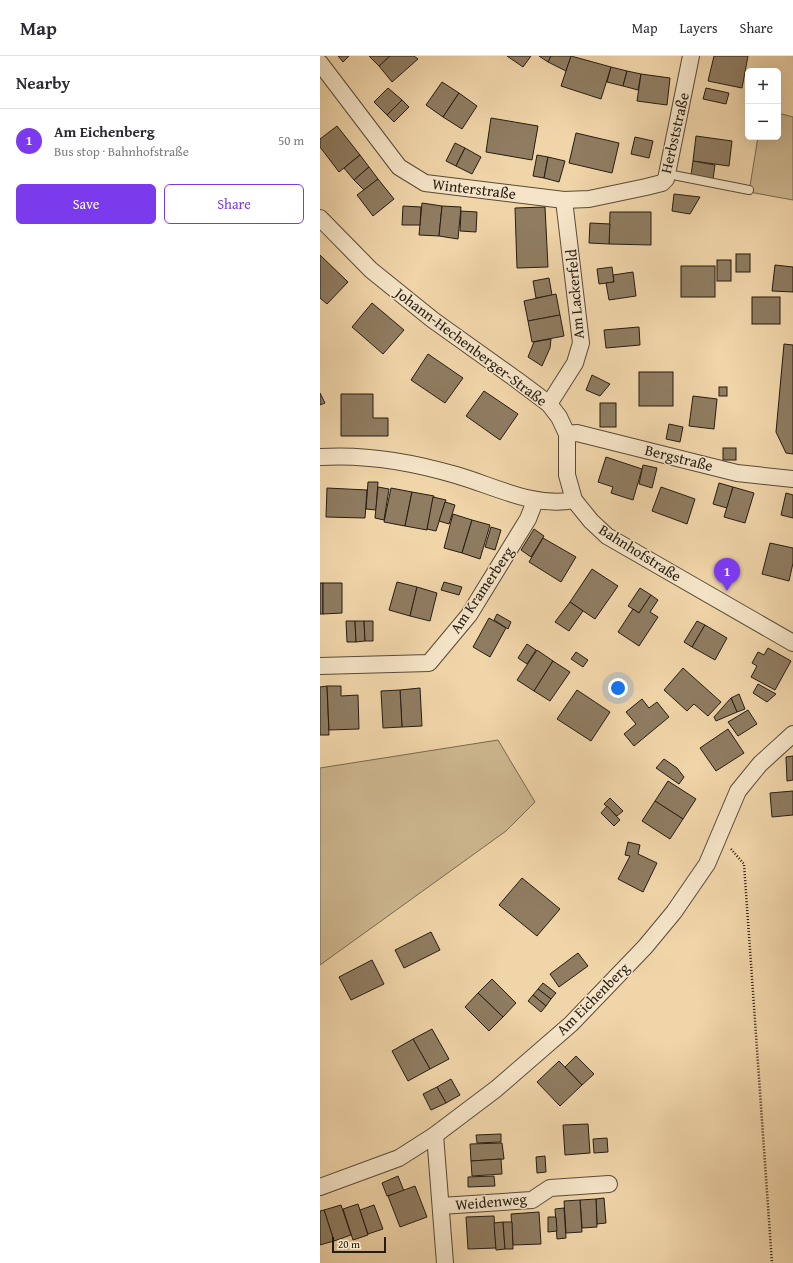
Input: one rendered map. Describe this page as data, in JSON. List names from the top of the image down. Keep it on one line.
{"streets":{"street":["Herbststraße","Winterstraße","Am Lackerfeld","Johann-Hechenberger-Straße","Bergstraße","Bahnhofstraße","Am Kramerberg","Am Eichenberg","Weidenweg"]},"crossings":[["Herbststraße","Winterstraße"],["Herbststraße","Am Lackerfeld"],["Winterstraße","Am Lackerfeld"],["Am Lackerfeld","Johann-Hechenberger-Straße"],["Johann-Hechenberger-Straße","Bergstraße"],["Johann-Hechenberger-Straße","Bahnhofstraße"]],"scale_bar":"20 m","page":{"header":"Map","nav":["Map","Layers","Share"],"heading":"Nearby","map_buttons":["+","−"],"list":[{"mark":"1","name":"Am Eichenberg","note":"Bus stop · Bahnhofstraße","value":"50 m"}],"buttons":["Save","Share"],"pins":"1","scale":"20 m"}}
